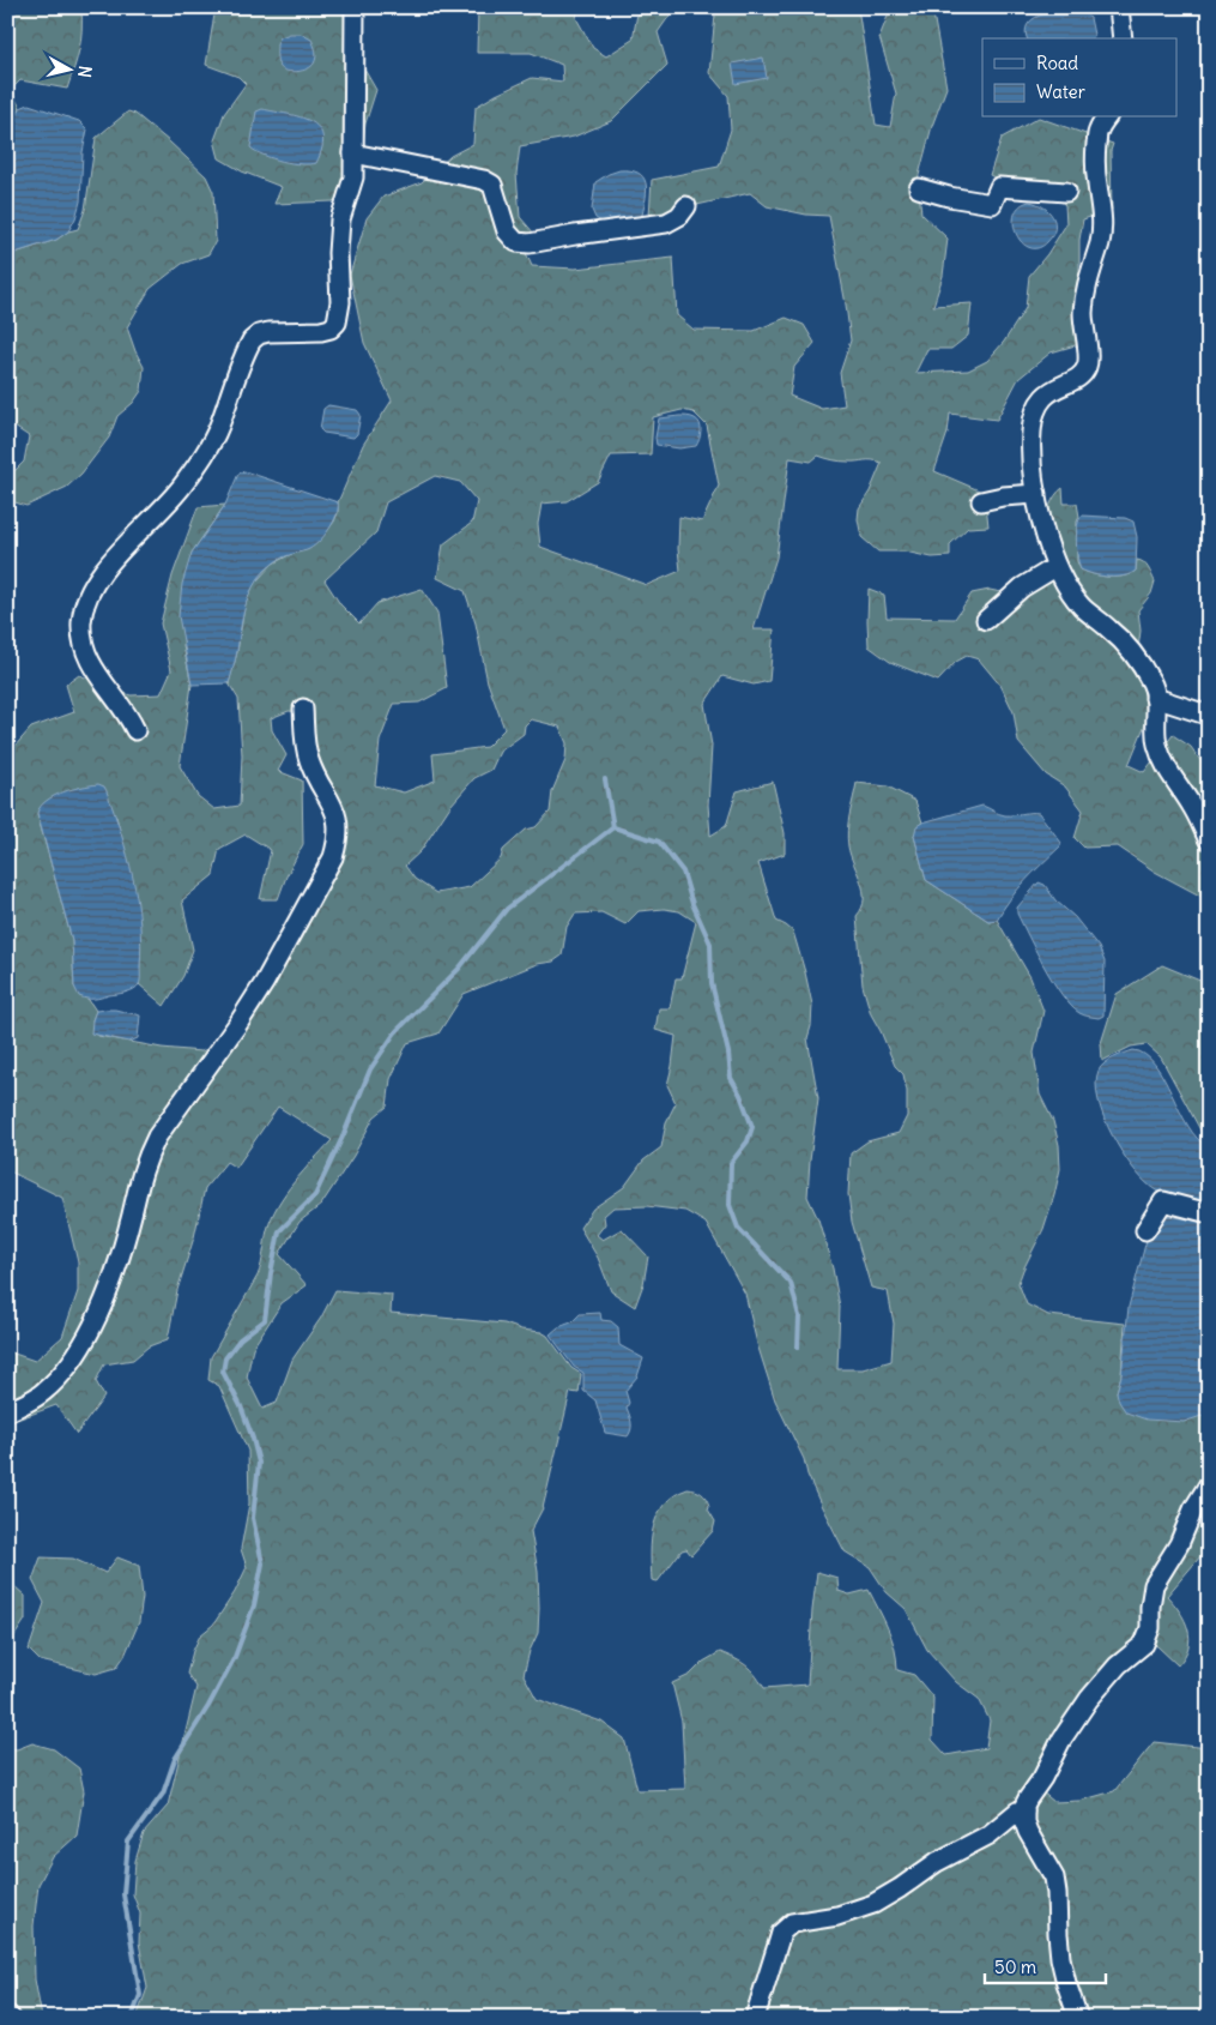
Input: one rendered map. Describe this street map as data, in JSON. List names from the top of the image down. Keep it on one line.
{"legend":["Road","Water"],"scale_bar":"50 m","north":"right"}
